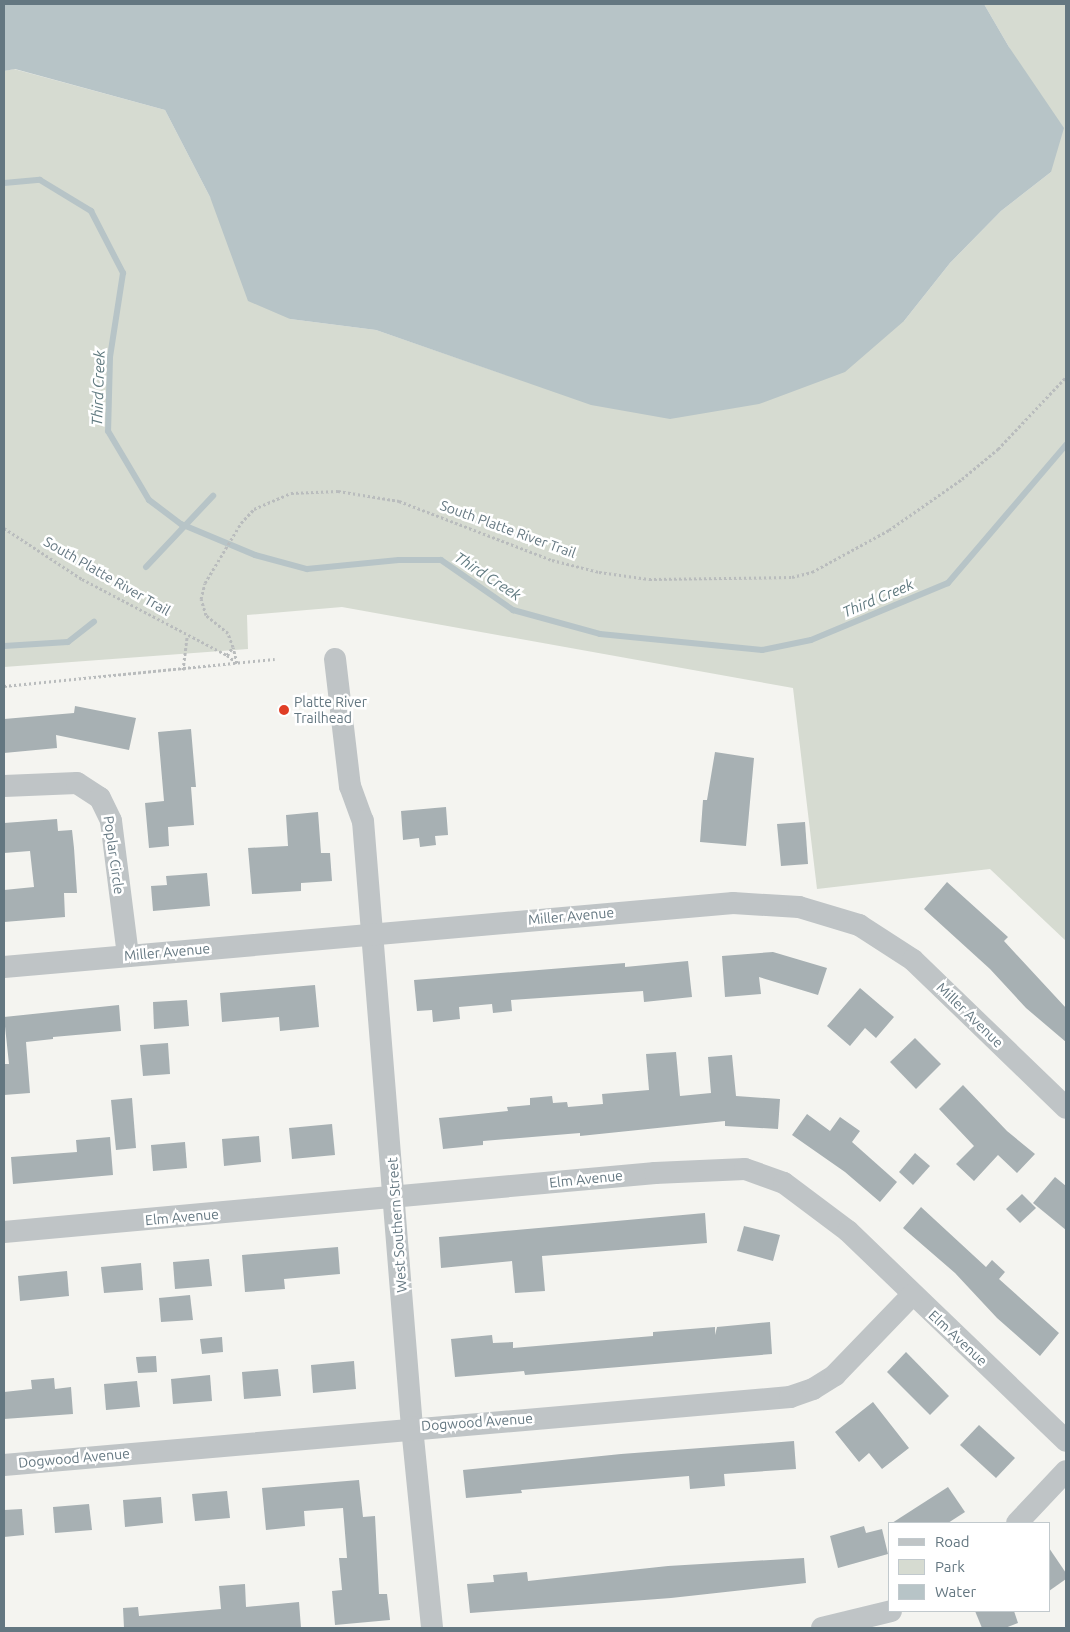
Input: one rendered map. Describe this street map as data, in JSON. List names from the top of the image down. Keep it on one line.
{"streets":{"street":["Poplar Circle","Miller Avenue","Elm Avenue","West Southern Street","Dogwood Avenue"],"path":["South Platte River Trail"]},"crossings":[["Poplar Circle","Miller Avenue"],["Miller Avenue","West Southern Street"],["Elm Avenue","West Southern Street"],["Elm Avenue","Dogwood Avenue"],["West Southern Street","Dogwood Avenue"]],"water":["Third Creek"],"places":["Platte River Trailhead"],"legend":["Road","Park","Water"]}
